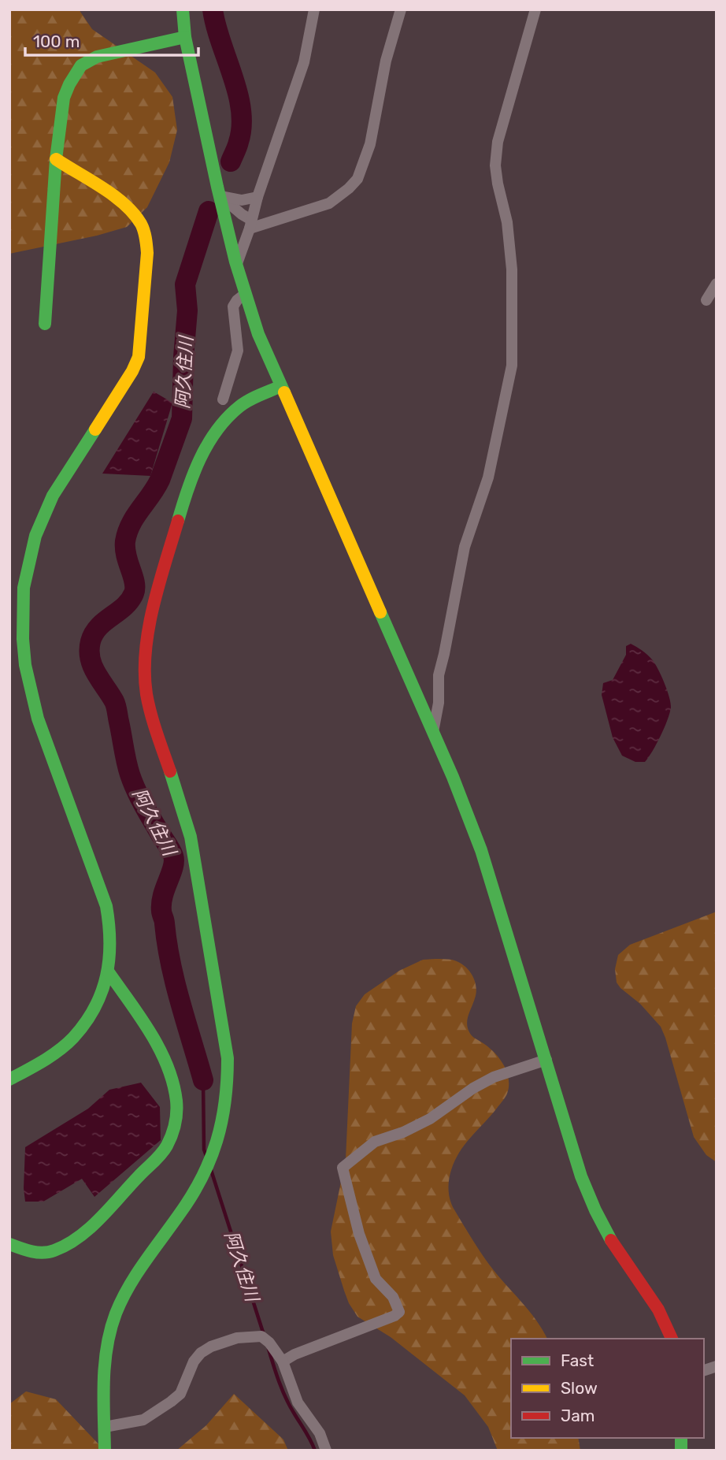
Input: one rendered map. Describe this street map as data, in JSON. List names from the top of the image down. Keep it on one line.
{"water":["阿久住川"],"legend":["Fast","Slow","Jam"],"scale_bar":"100 m"}
